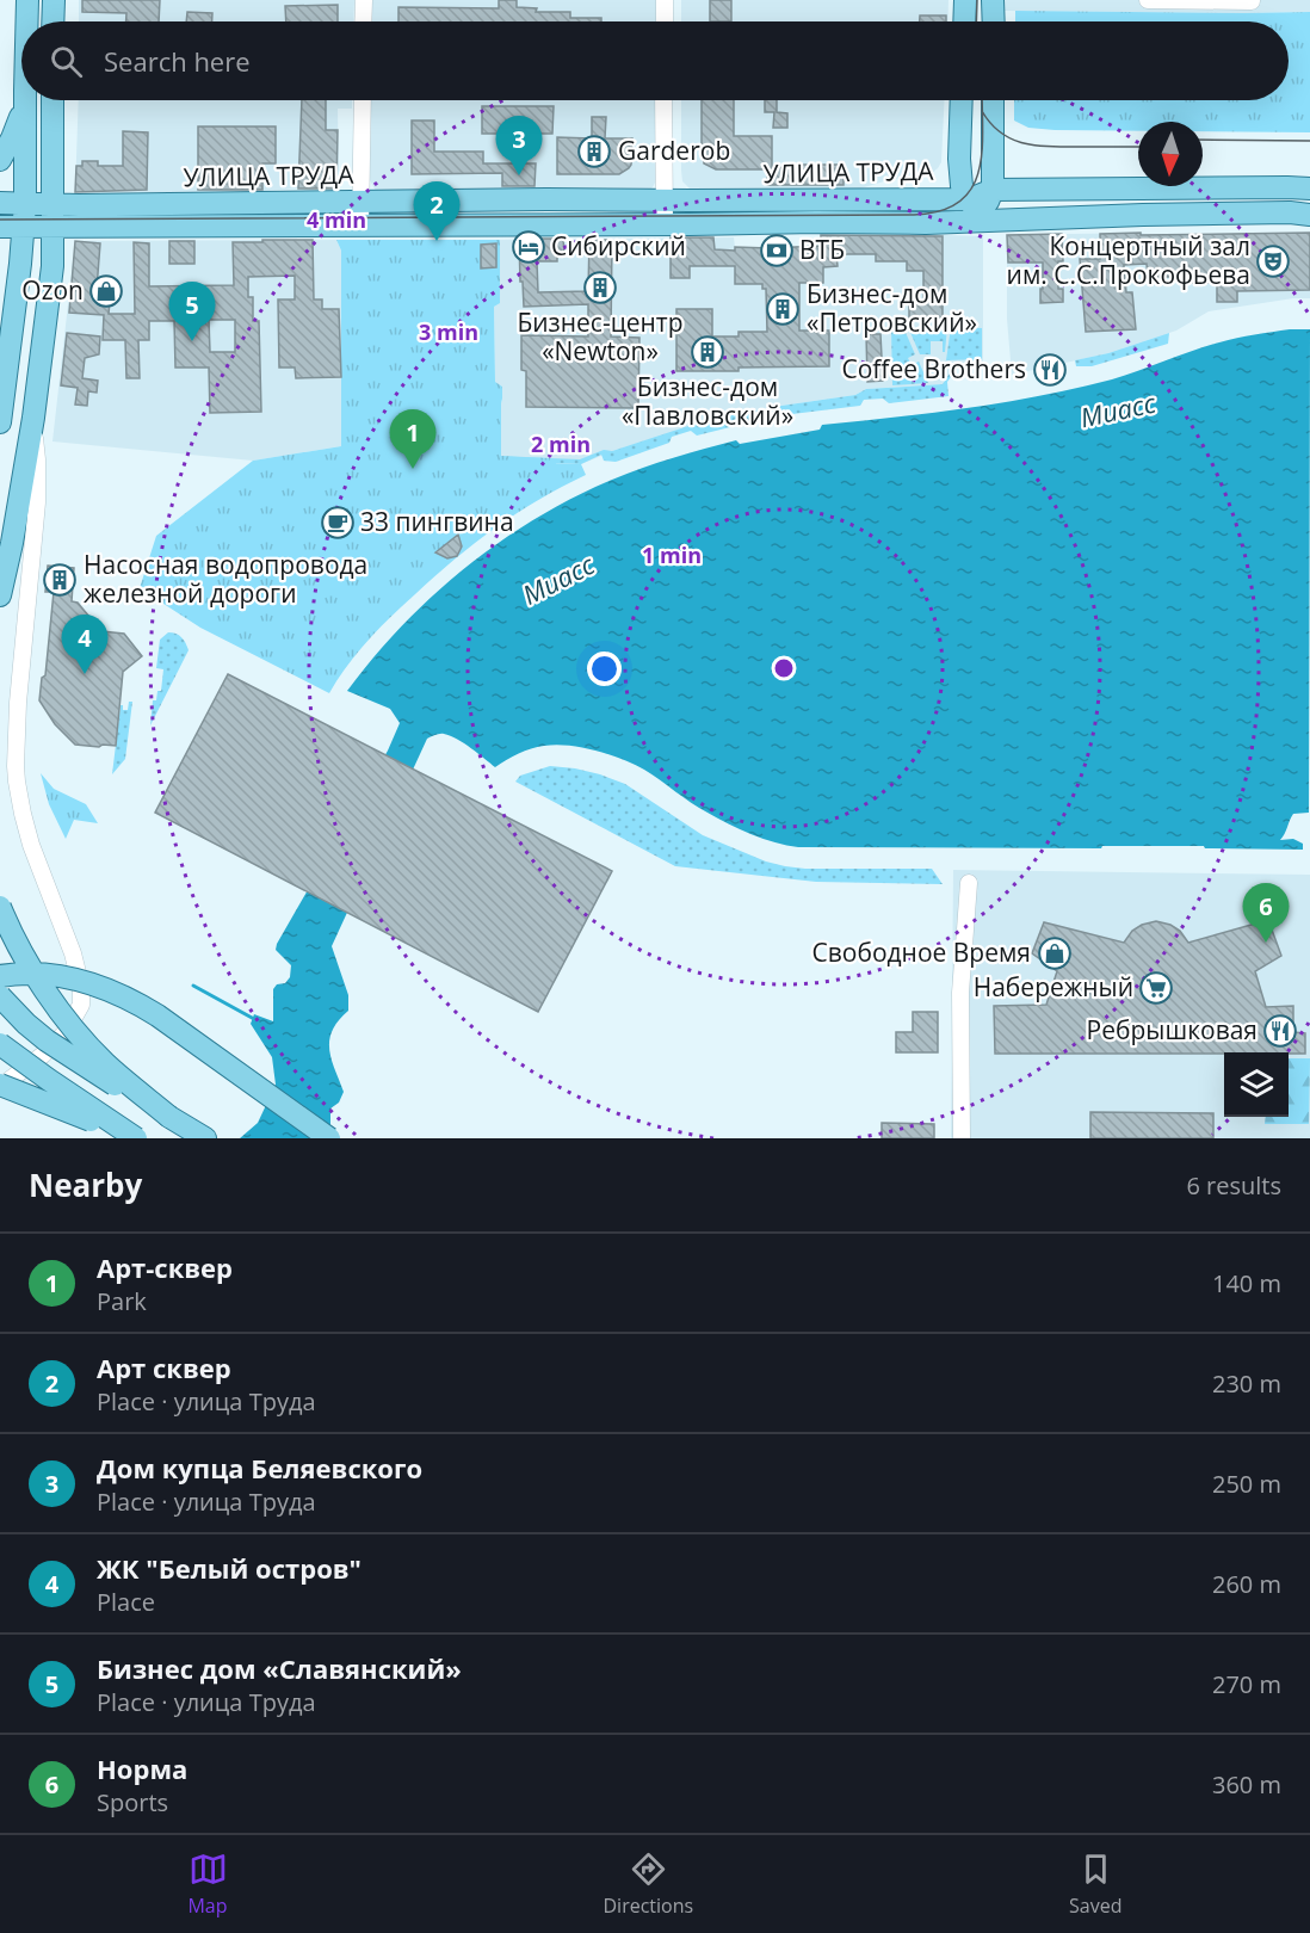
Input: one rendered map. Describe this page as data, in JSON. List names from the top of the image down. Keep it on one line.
{"streets":{"main road":["УЛИЦА ТРУДА"]},"water":["Миасс"],"places":{"building":["Garderob","Бизнес-центр «Newton»","Бизнес-дом «Петровский»","Бизнес-дом «Павловский»","Насосная водопровода железной дороги"],"hotel":["Сибирский"],"bank":["ВТБ"],"theatre":["Концертный зал им. С.С.Прокофьева"],"shop":["Ozon","Свободное Время"],"restaurant":["Coffee Brothers","Ребрышковая"],"cafe":["33 пингвина"],"supermarket":["Набережный"]},"north":"bottom","page":{"search":"Search here","pins":["3","2","5","1","4","6"],"heading":["Nearby","6 results"],"list":[{"mark":"1","name":"Арт-сквер","note":"Park","value":"140 m"},{"mark":"2","name":"Арт сквер","note":"Place · улица Труда","value":"230 m"},{"mark":"3","name":"Дом купца Беляевского","note":"Place · улица Труда","value":"250 m"},{"mark":"4","name":"ЖК \"Белый остров\"","note":"Place","value":"260 m"},{"mark":"5","name":"Бизнес дом «Славянский»","note":"Place · улица Труда","value":"270 m"},{"mark":"6","name":"Норма","note":"Sports","value":"360 m"}],"nav":["Map","Directions","Saved"]},"rings":["4 min","3 min","2 min","1 min"]}
